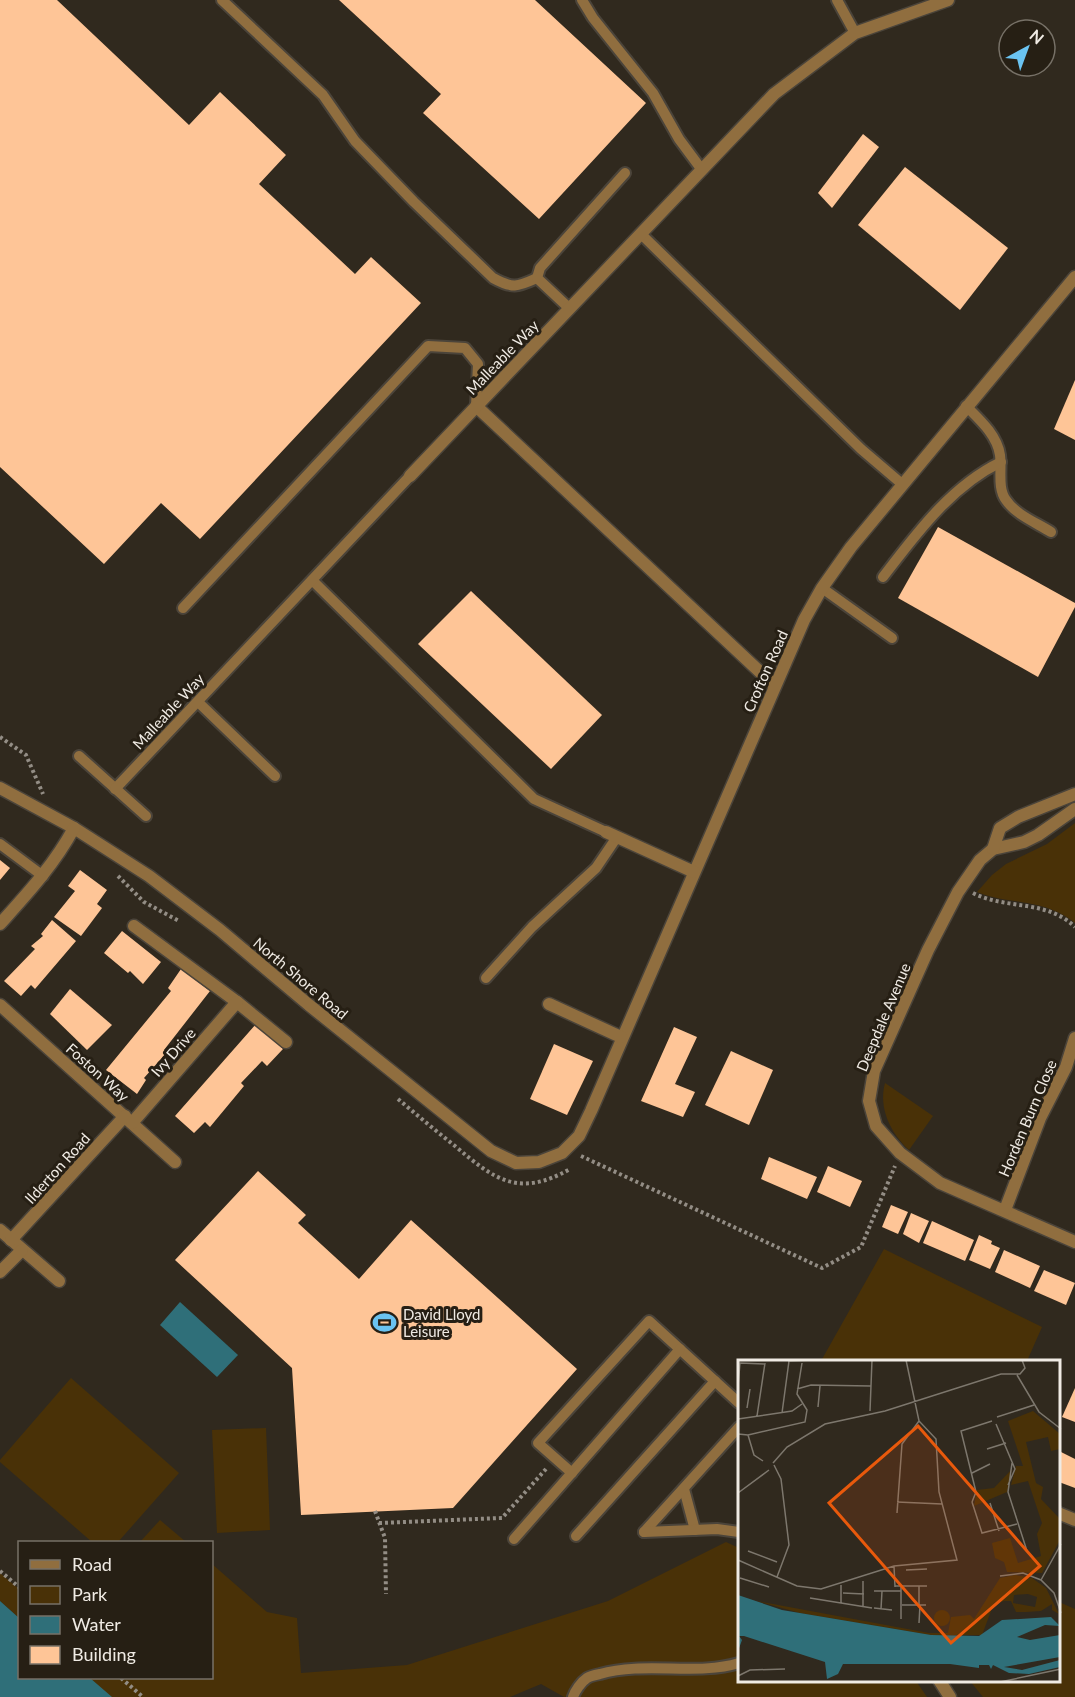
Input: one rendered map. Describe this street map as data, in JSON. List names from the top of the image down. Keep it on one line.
{"streets":{"street":["Malleable Way","Crofton Road","North Shore Road","Deepdale Avenue","Ivy Drive","Foston Way","Horden Burn Close","Ilderton Road"]},"crossings":[["Crofton Road","North Shore Road"],["Deepdale Avenue","Horden Burn Close"],["Ivy Drive","Foston Way"],["Ivy Drive","Ilderton Road"],["Foston Way","Ilderton Road"]],"places":{"sports":["David Lloyd Leisure"]},"legend":["Road","Park","Water","Building"],"north":"top right"}
